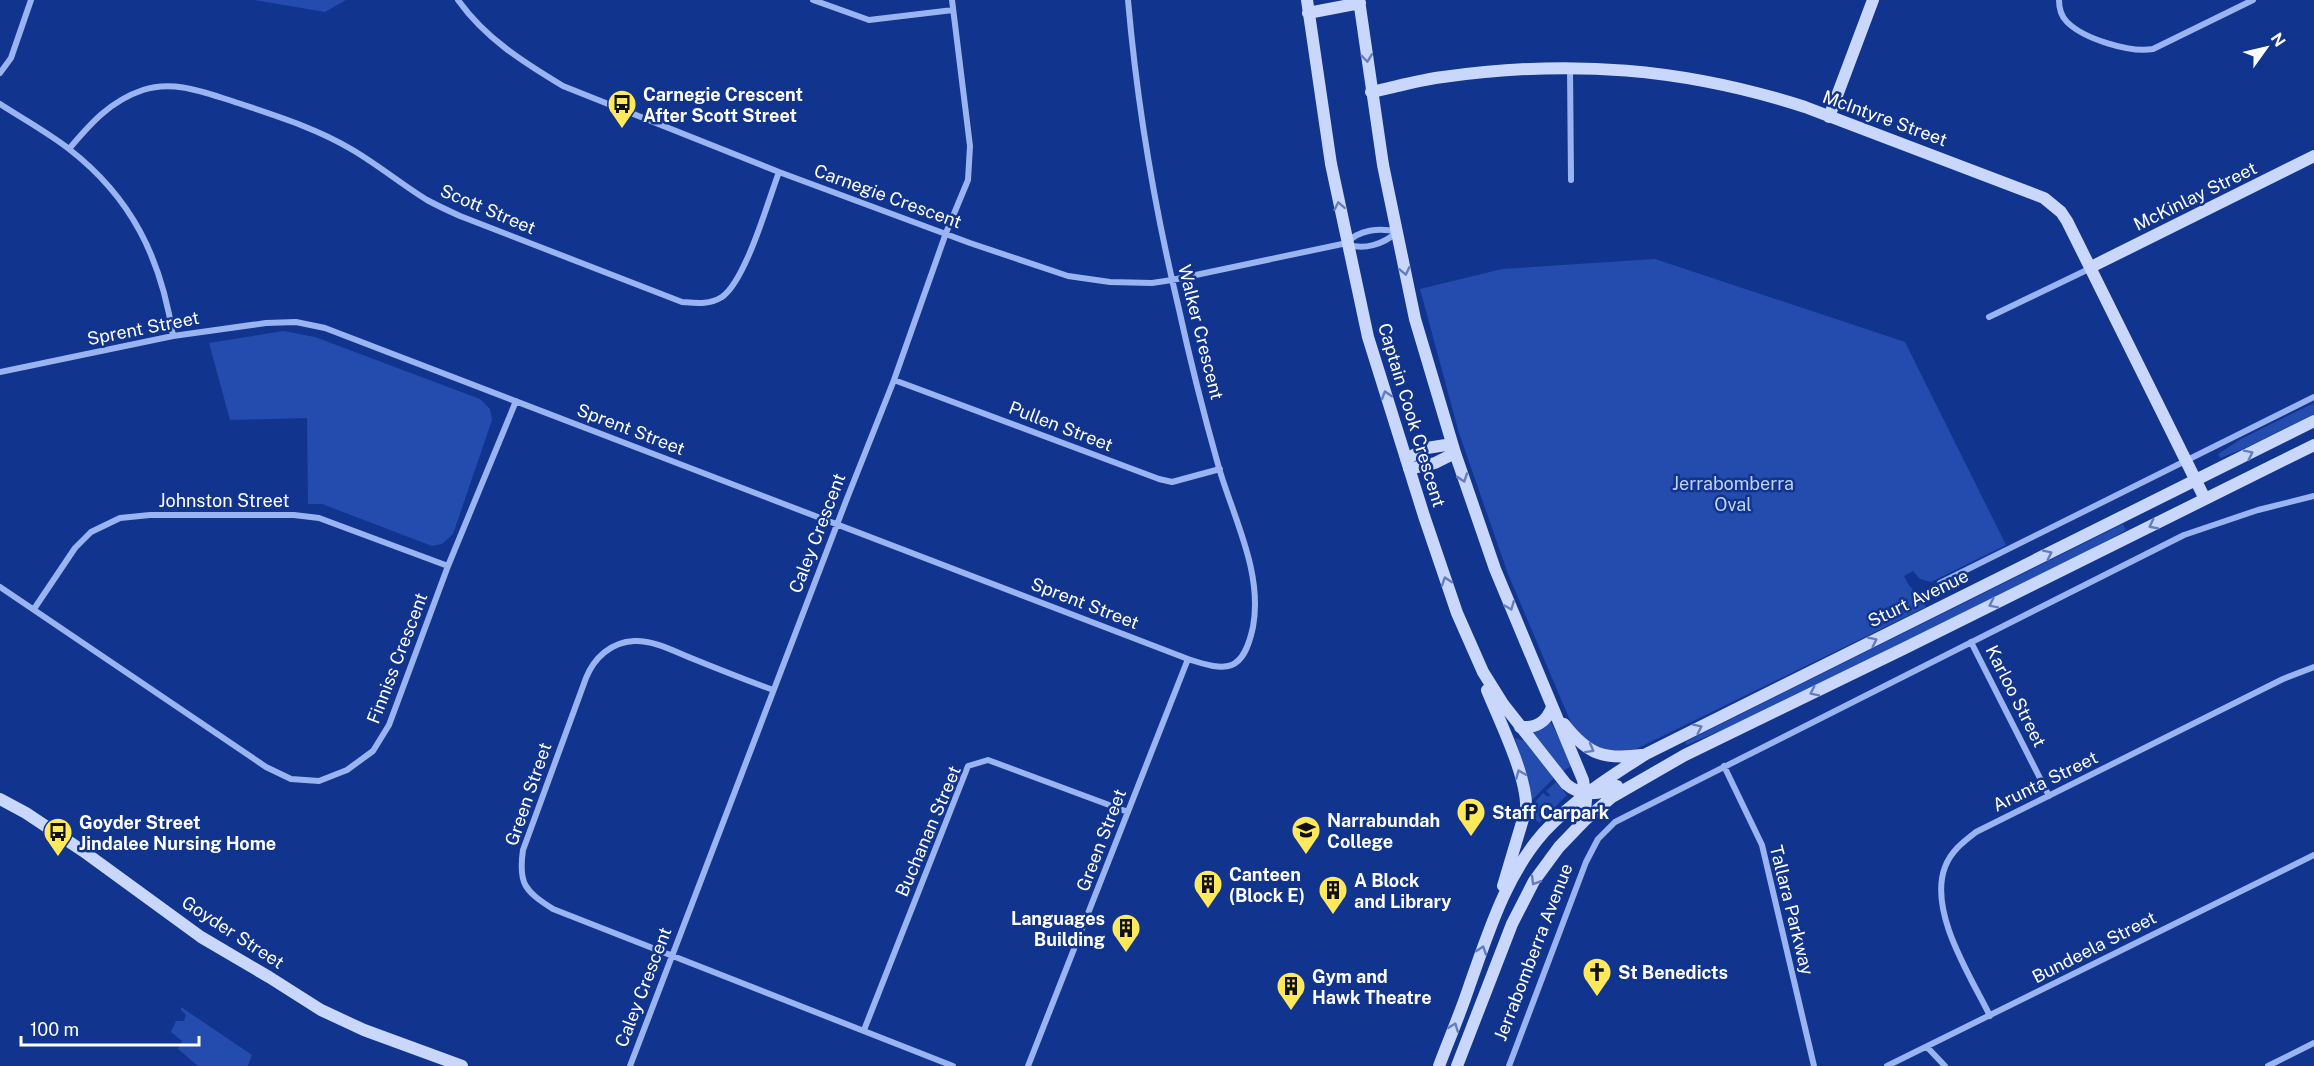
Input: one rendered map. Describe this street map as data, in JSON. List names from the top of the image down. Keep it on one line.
{"streets":{"main road":["McIntyre Street","McKinlay Street","Captain Cook Crescent","Sturt Avenue","Goyder Street","Jerrabomberra Avenue"],"street":["Carnegie Crescent","Scott Street","Sprent Street","Walker Crescent","Pullen Street","Johnston Street","Caley Crescent","Finniss Crescent","Karloo Street","Arunta Street","Green Street","Buchanan Street","Tallara Parkway","Bundeela Street"]},"crossings":[["McIntyre Street","McKinlay Street"],["McIntyre Street","Captain Cook Crescent"],["McIntyre Street","Sturt Avenue"],["Carnegie Crescent","Scott Street"],["Carnegie Crescent","Walker Crescent"],["Carnegie Crescent","Captain Cook Crescent"],["Carnegie Crescent","Caley Crescent"],["Sprent Street","Walker Crescent"],["Sprent Street","Caley Crescent"],["Sprent Street","Finniss Crescent"],["Sprent Street","Green Street"],["Walker Crescent","Pullen Street"],["Captain Cook Crescent","Sturt Avenue"],["Captain Cook Crescent","Jerrabomberra Avenue"],["Pullen Street","Caley Crescent"],["Johnston Street","Finniss Crescent"],["Caley Crescent","Green Street"],["Karloo Street","Arunta Street"],["Arunta Street","Bundeela Street"],["Green Street","Buchanan Street"],["Tallara Parkway","Jerrabomberra Avenue"]],"parks":["Jerrabomberra Oval"],"places":{"bus stop":["Carnegie Crescent After Scott Street","Goyder Street Jindalee Nursing Home"],"parking":["Staff Carpark"],"school or university":["Narrabundah College"],"building":["Canteen (Block E)","A Block and Library","Languages Building","Gym and Hawk Theatre"],"church":["St Benedicts"]},"scale_bar":"100 m","north":"top right"}
